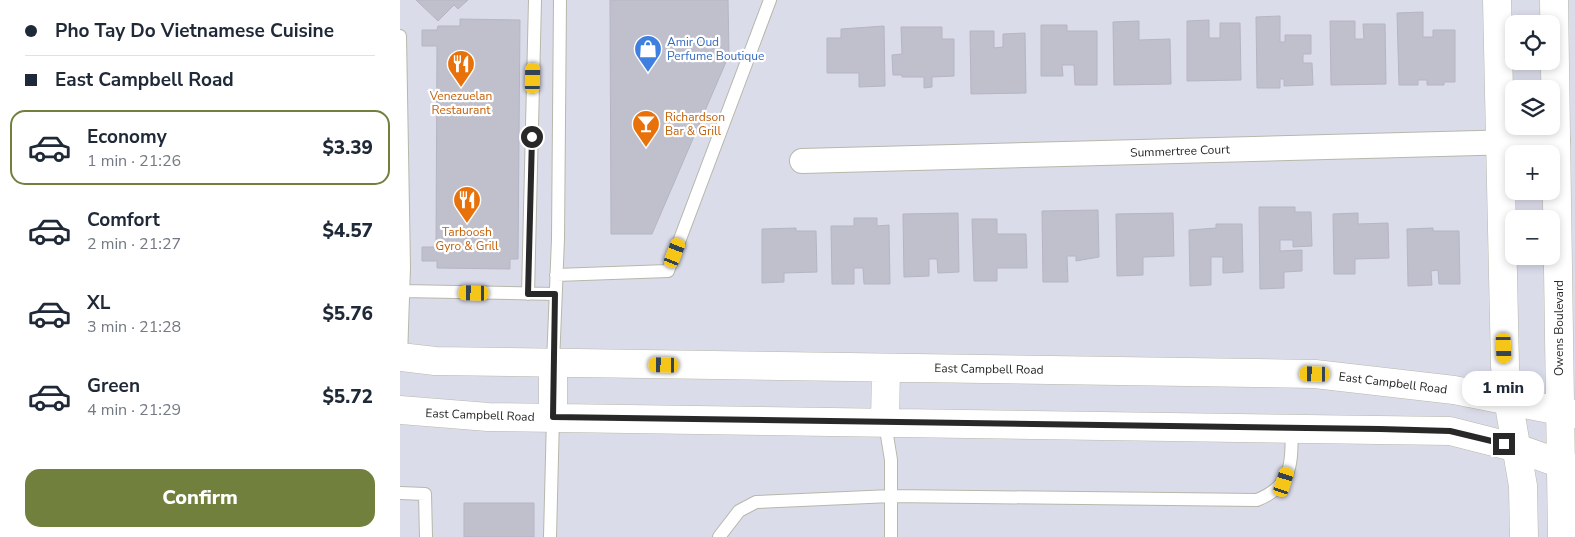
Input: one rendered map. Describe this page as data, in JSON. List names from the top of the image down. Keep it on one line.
{"streets":{"main road":["Owens Boulevard","East Campbell Road"],"street":["Summertree Court"]},"crossings":[["Summertree Court","Owens Boulevard"],["Owens Boulevard","East Campbell Road"]],"places":{"shop":["Amir Oud Perfume Boutique"],"restaurant":["Venezuelan Restaurant","Tarboosh Gyro & Grill"],"bar":["Richardson Bar & Grill"]},"page":{"banner":["Pho Tay Do Vietnamese Cuisine","East Campbell Road"],"map_buttons":["+","−"],"list":[{"name":"Economy","note":"1 min · 21:26","value":"$3.39"},{"name":"Comfort","note":"2 min · 21:27","value":"$4.57"},{"name":"XL","note":"3 min · 21:28","value":"$5.76"},{"name":"Green","note":"4 min · 21:29","value":"$5.72"}],"bubble":"1 min","buttons":"Confirm"}}
